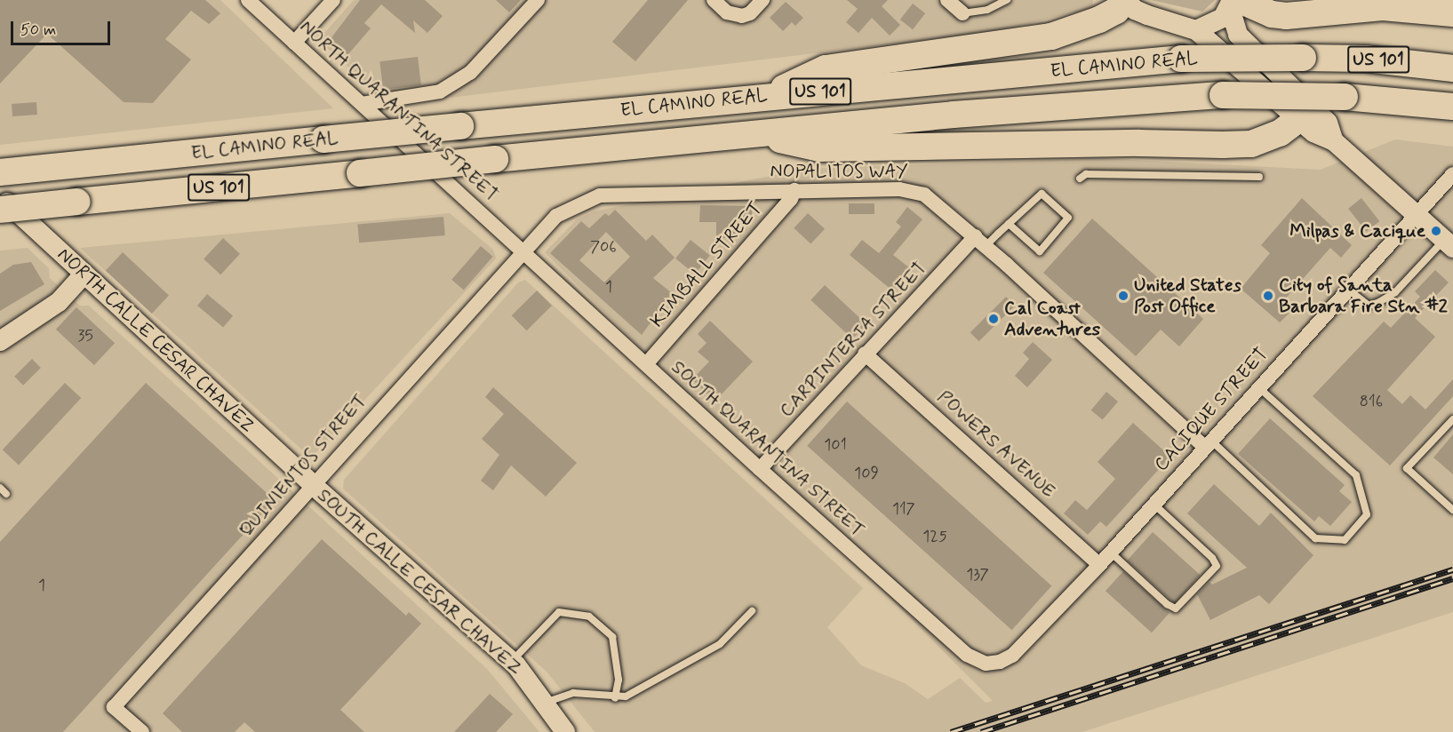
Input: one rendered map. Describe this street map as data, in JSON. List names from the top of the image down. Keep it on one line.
{"streets":{"highway":["US 101","EL CAMINO REAL"],"street":["NORTH QUARANTINA STREET","NOPALITOS WAY","KIMBALL STREET","CARPINTERIA STREET","NORTH CALLE CESAR CHAVEZ","CACIQUE STREET","POWERS AVENUE","SOUTH QUARANTINA STREET","QUINIENTOS STREET","SOUTH CALLE CESAR CHAVEZ"]},"crossings":[["NORTH QUARANTINA STREET","NOPALITOS WAY"],["NORTH QUARANTINA STREET","SOUTH QUARANTINA STREET"],["NORTH QUARANTINA STREET","QUINIENTOS STREET"],["NOPALITOS WAY","KIMBALL STREET"],["NOPALITOS WAY","CARPINTERIA STREET"],["NOPALITOS WAY","CACIQUE STREET"],["NOPALITOS WAY","SOUTH QUARANTINA STREET"],["NOPALITOS WAY","QUINIENTOS STREET"],["KIMBALL STREET","SOUTH QUARANTINA STREET"],["CARPINTERIA STREET","POWERS AVENUE"],["CARPINTERIA STREET","SOUTH QUARANTINA STREET"],["NORTH CALLE CESAR CHAVEZ","QUINIENTOS STREET"],["NORTH CALLE CESAR CHAVEZ","SOUTH CALLE CESAR CHAVEZ"],["CACIQUE STREET","POWERS AVENUE"],["CACIQUE STREET","SOUTH QUARANTINA STREET"],["SOUTH QUARANTINA STREET","QUINIENTOS STREET"],["QUINIENTOS STREET","SOUTH CALLE CESAR CHAVEZ"]],"places":["Milpas & Cacique","United States Post Office","City of Santa Barbara Fire Stn #2","Cal Coast Adventures"],"house_numbers":["706","1","35","816","101","109","117","125","137","1"],"scale_bar":"50 m"}
